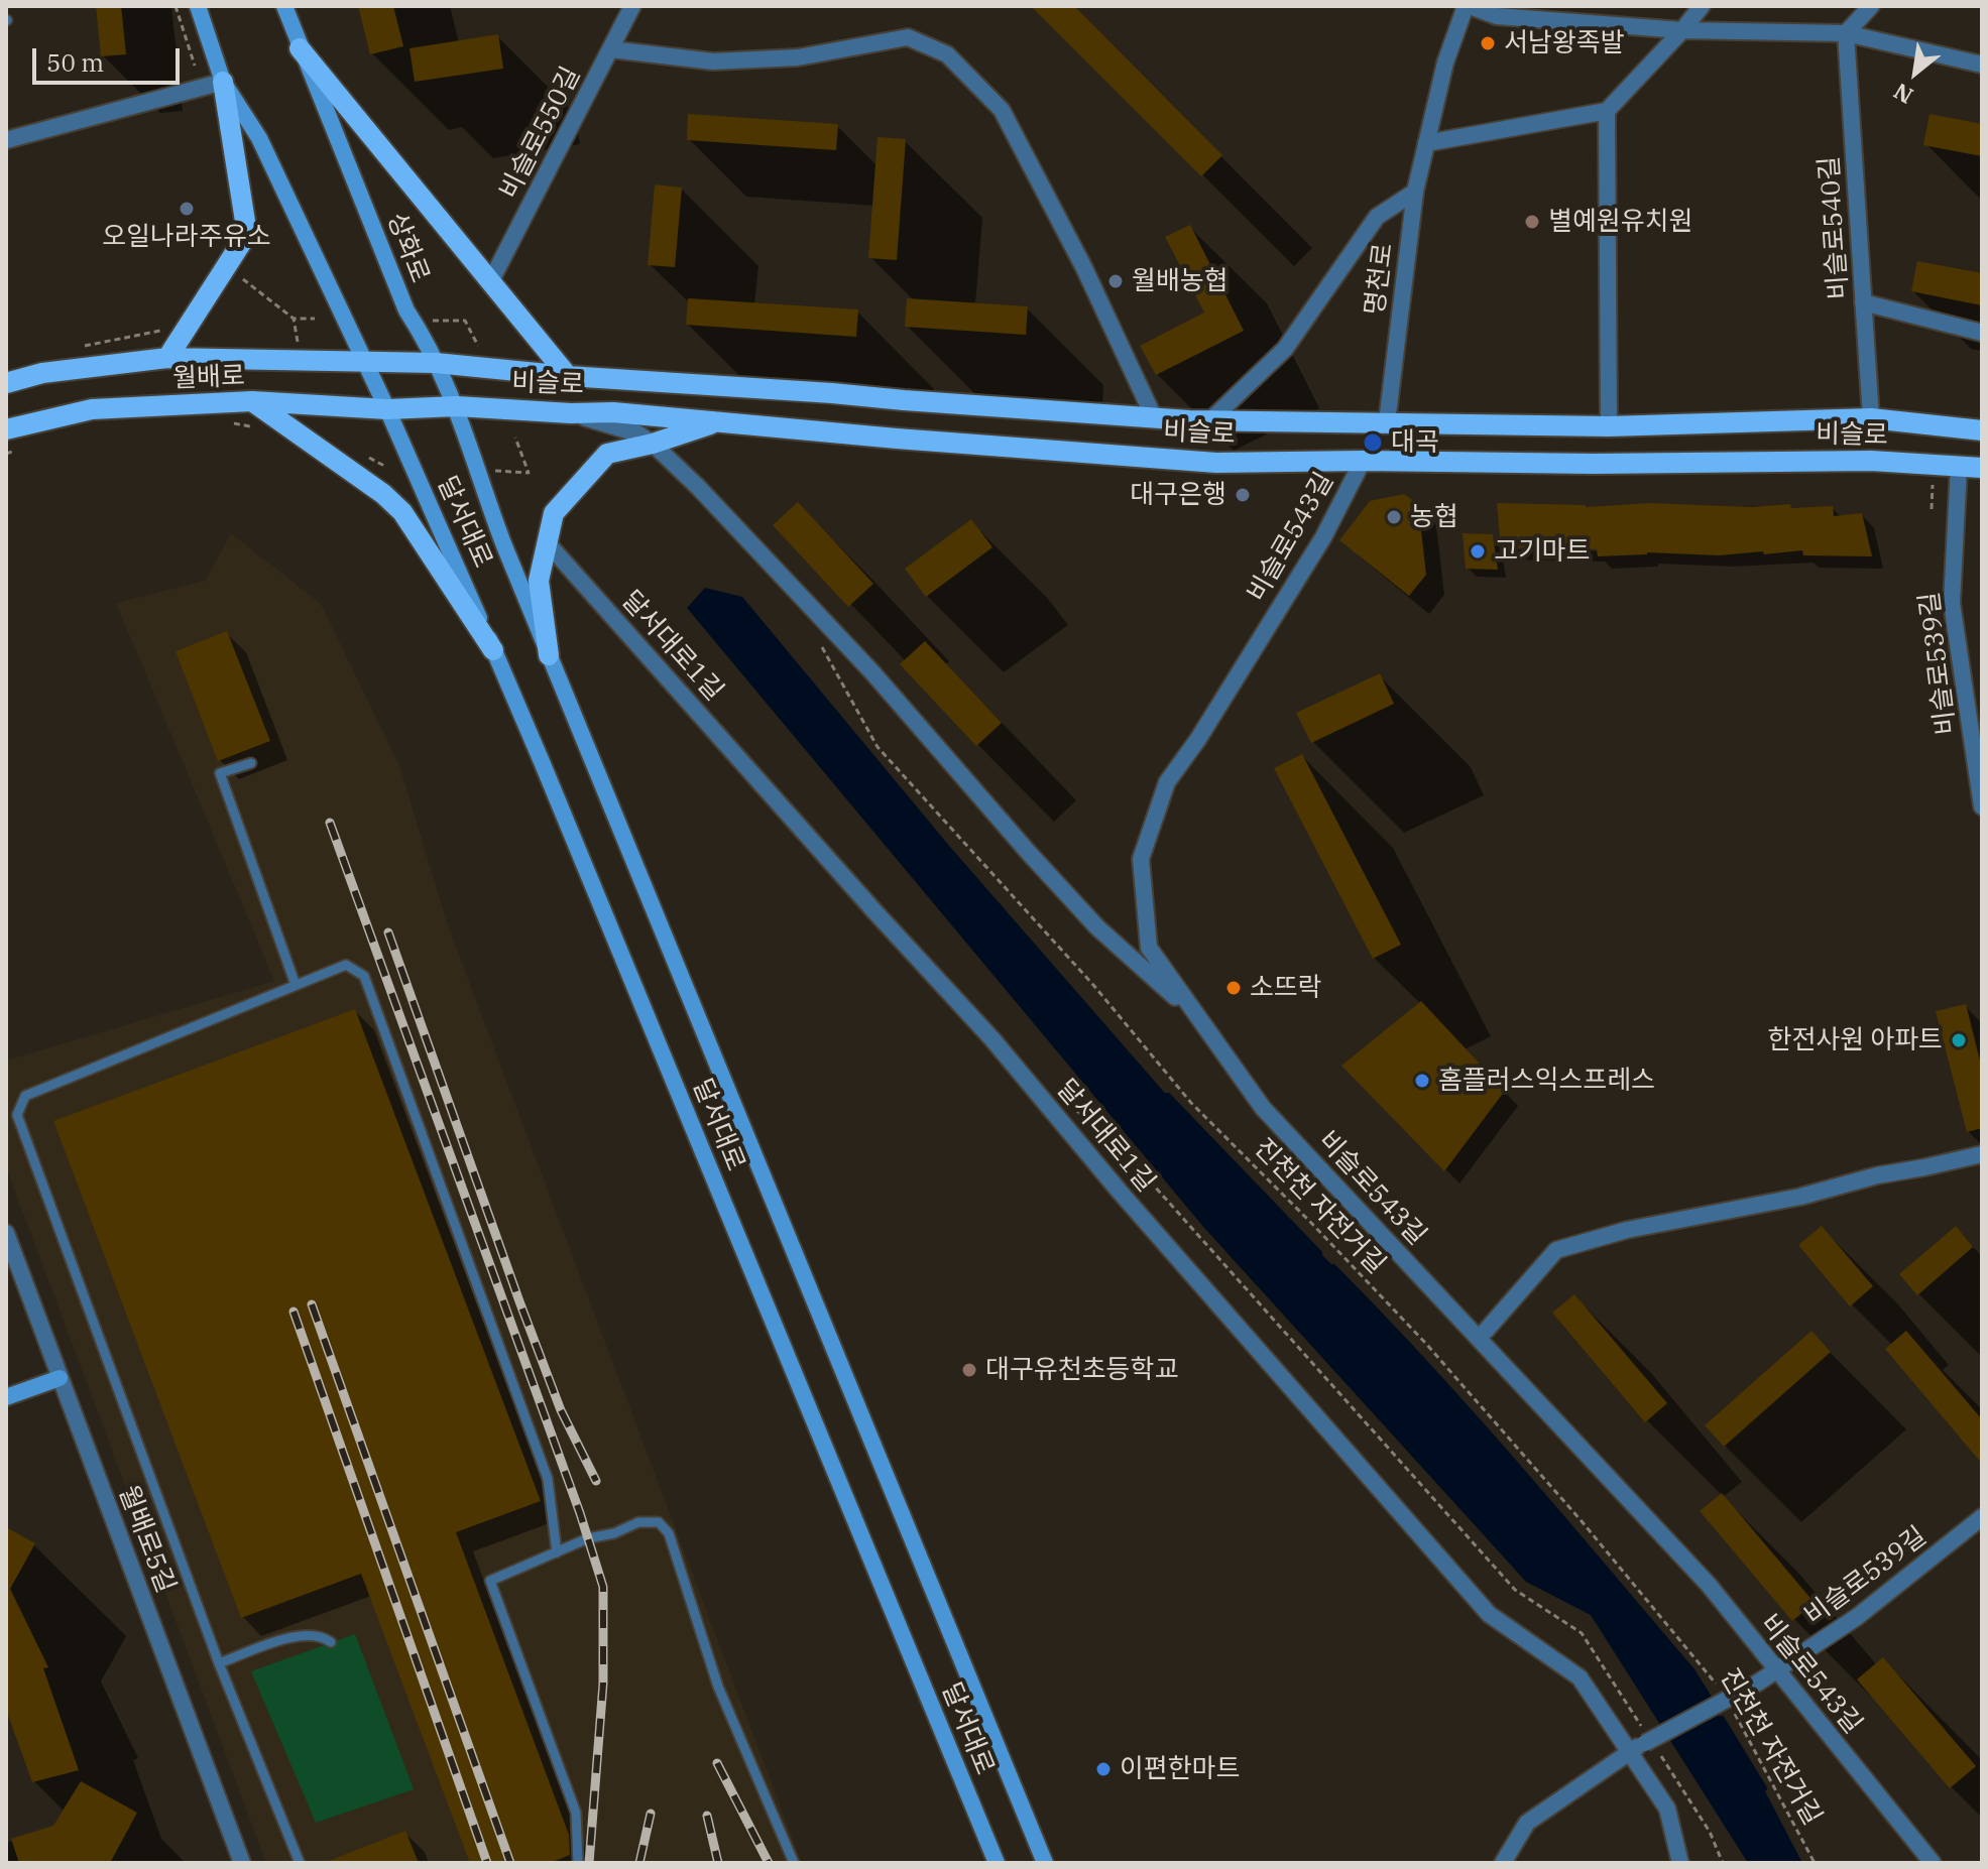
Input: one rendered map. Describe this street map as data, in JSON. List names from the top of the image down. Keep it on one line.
{"streets":{"main road":["상화로","월배로","비슬로","달서대로"],"street":["비슬로550길","비슬로540길","명천로","비슬로543길","달서대로1길","비슬로539길","월배로5길"],"path":["진천천 자전거길"]},"crossings":[["비슬로550길","비슬로"],["비슬로540길","비슬로"],["상화로","월배로"],["상화로","비슬로"],["상화로","달서대로"],["명천로","비슬로"],["월배로","비슬로"],["월배로","달서대로"],["비슬로","비슬로543길"],["비슬로","비슬로539길"],["비슬로543길","비슬로539길"],["달서대로1길","비슬로539길"]],"places":["서남왕족발","오일나라주유소","별예원유치원","월배농협","대곡","대구은행","농협","고기마트","소뜨락","한전사원 아파트","홈플러스익스프레스","대구유천초등학교","이편한마트"],"scale_bar":"50 m","north":"bottom left"}
